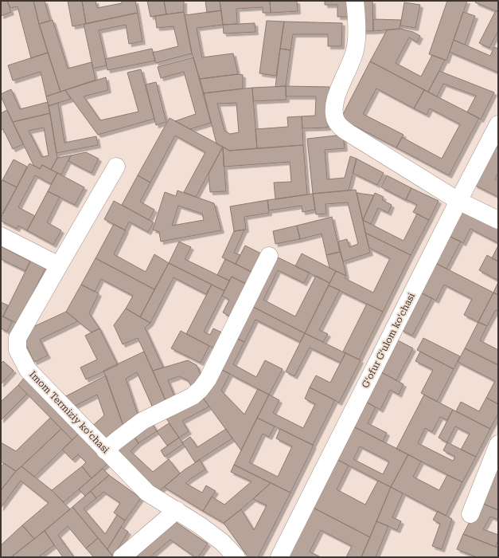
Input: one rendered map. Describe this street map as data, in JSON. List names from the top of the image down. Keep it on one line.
{"streets":{"street":["Gʻofur Gʻulom koʻchasi","Imom Termiziy koʻchasi"]}}
